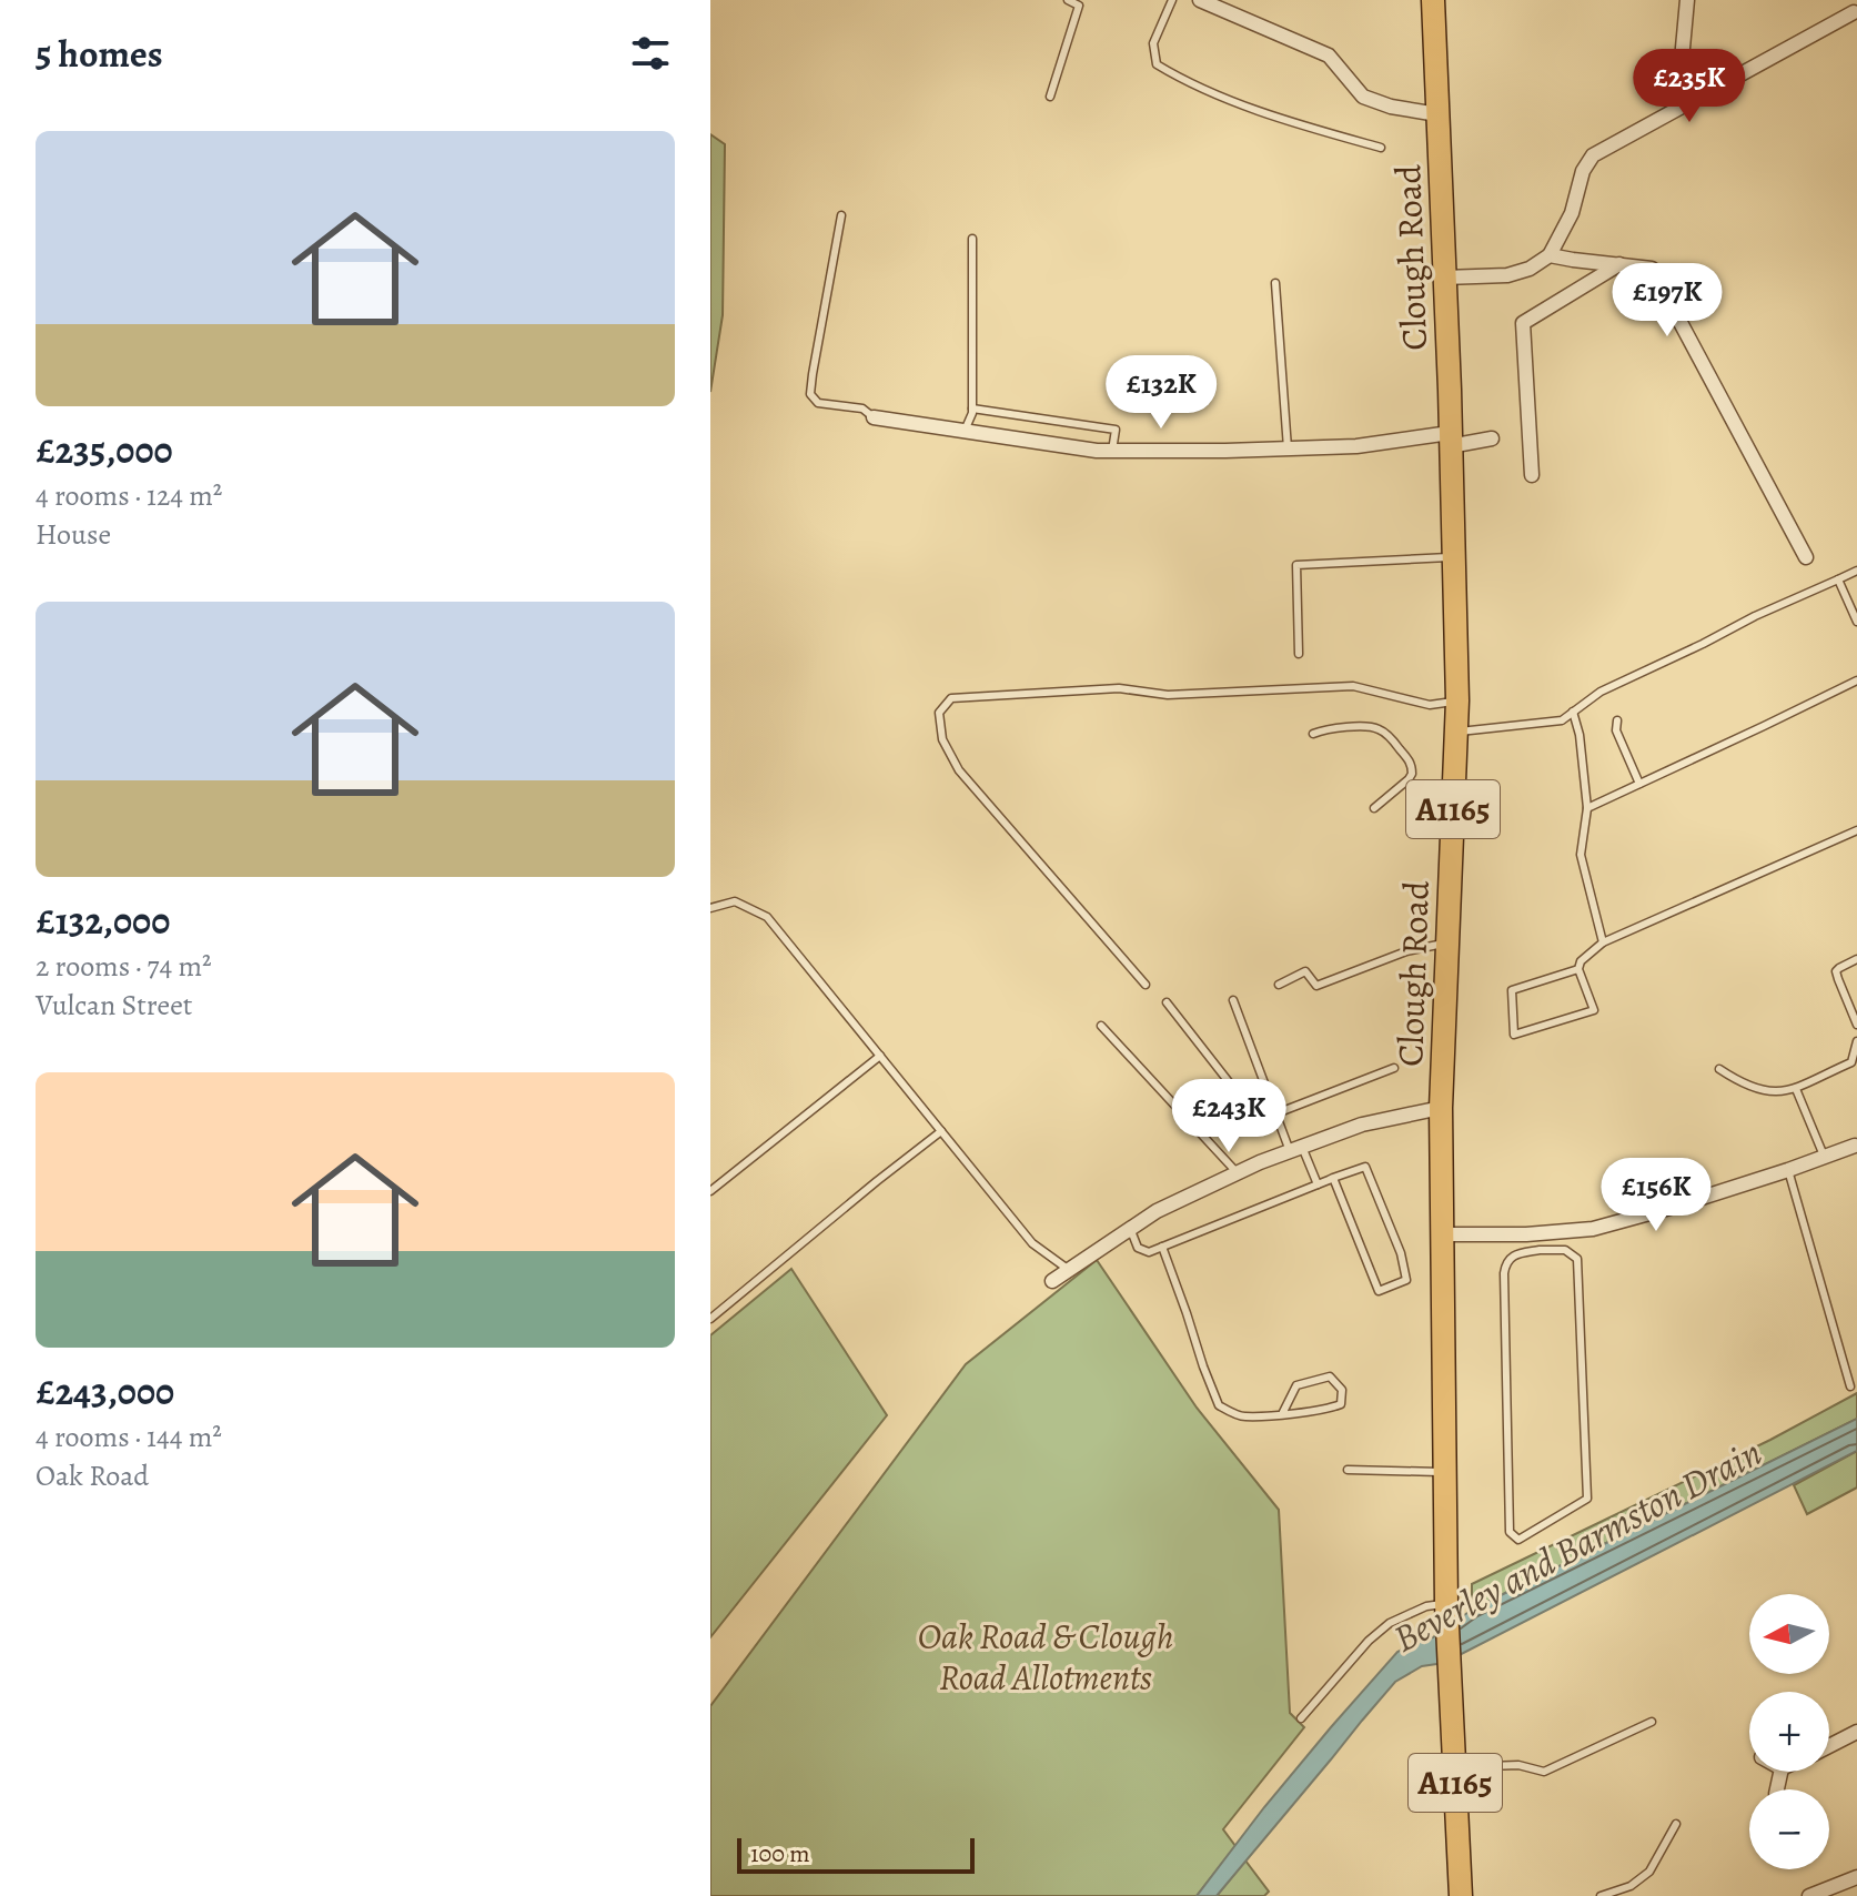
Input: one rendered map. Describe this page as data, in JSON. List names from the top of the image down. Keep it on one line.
{"streets":{"main road":["Clough Road","A1165"]},"water":["Beverley and Barmston Drain"],"parks":["Oak Road & Clough Road Allotments"],"scale_bar":"100 m","north":"left","page":{"heading":"5 homes","price":["£235K","£197K","£132K","£243K","£156K"],"list":[{"name":"£235,000","note":"4 rooms · 124 m² · House"},{"name":"£132,000","note":"2 rooms · 74 m² · Vulcan Street"},{"name":"£243,000","note":"4 rooms · 144 m² · Oak Road"}],"map_buttons":["+","−"],"scale":"100 m"}}
